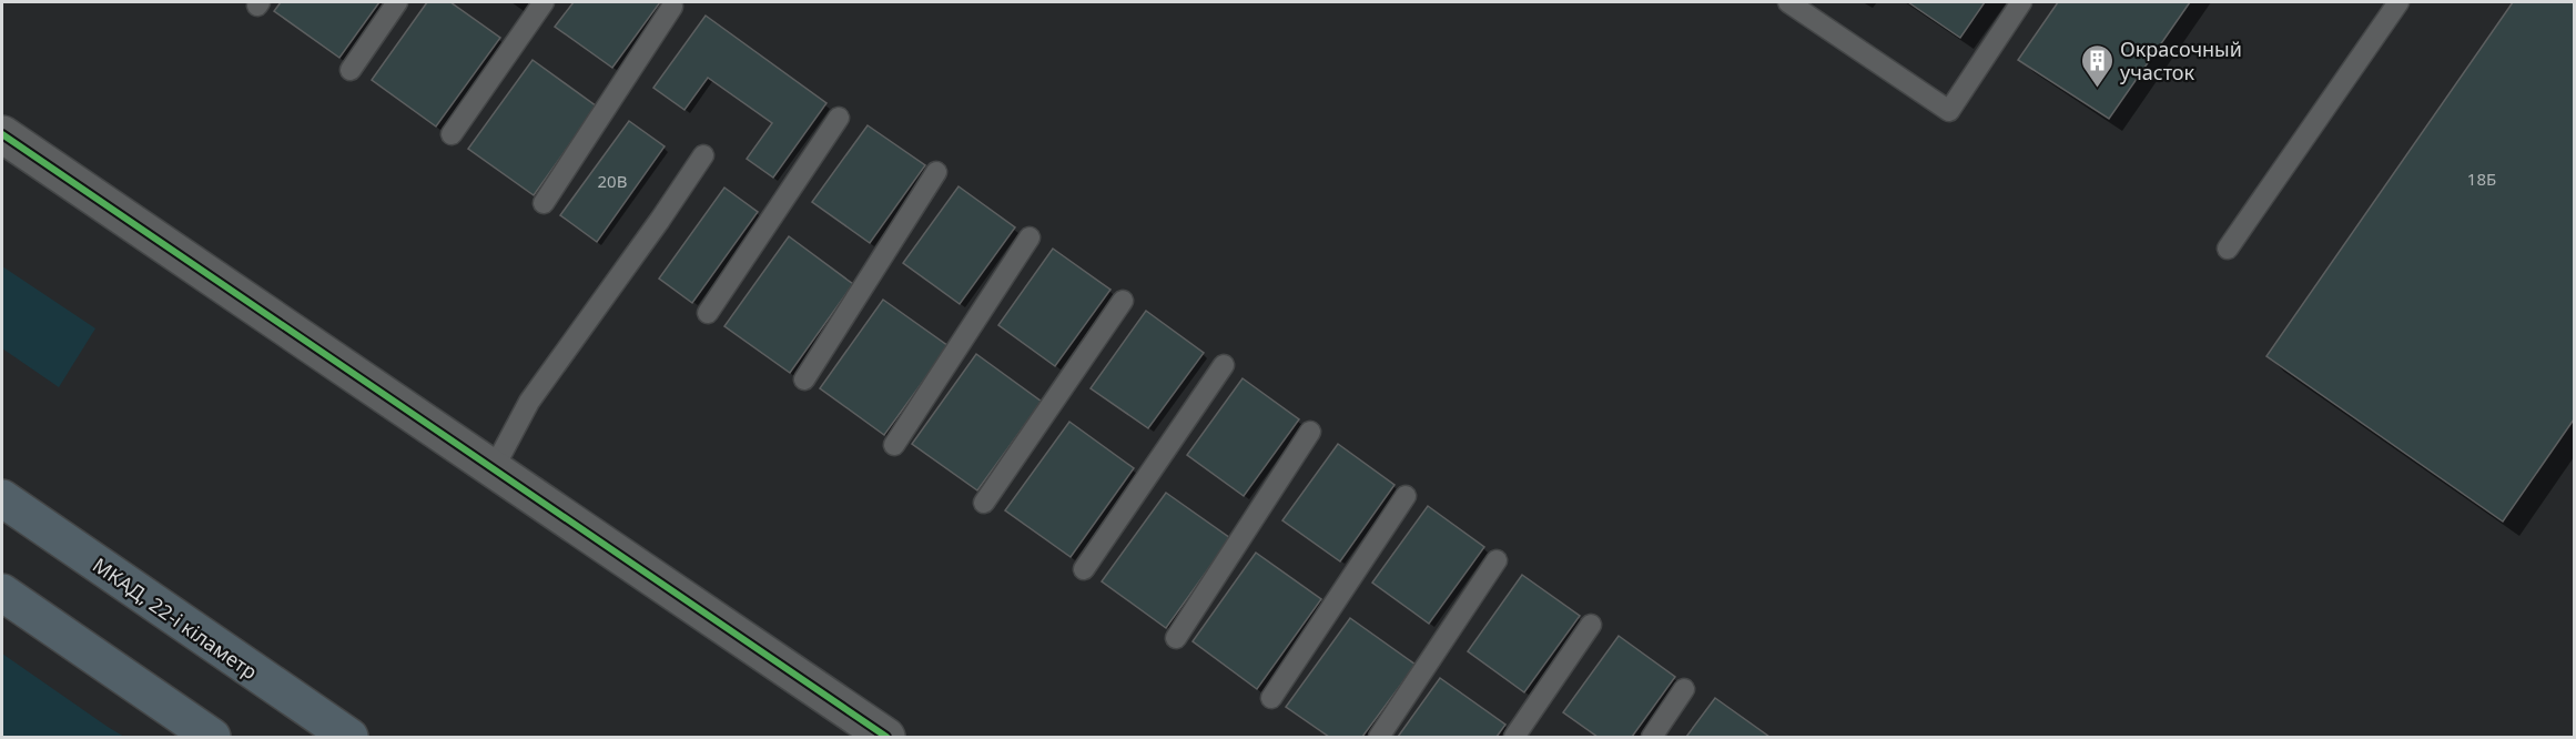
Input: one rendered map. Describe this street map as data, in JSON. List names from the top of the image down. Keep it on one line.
{"streets":{"highway":["МКАД, 22-і кіламетр"]},"places":{"building":["Окрасочный участок"]},"house_numbers":["18Б","20В"]}
